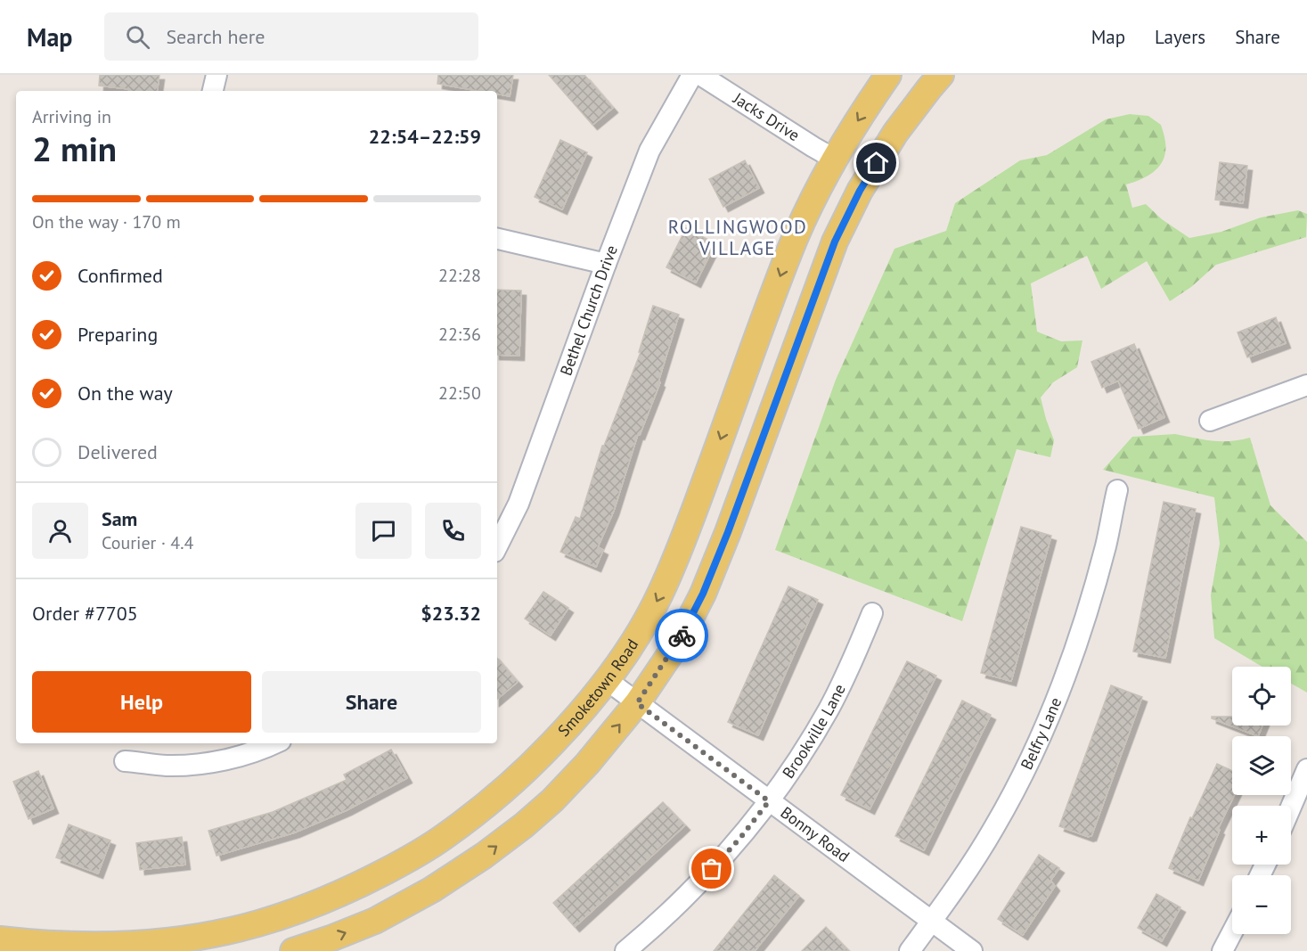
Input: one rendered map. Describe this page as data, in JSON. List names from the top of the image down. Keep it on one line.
{"streets":{"main road":["Smoketown Road"],"street":["Jacks Drive","Bethel Church Drive","Brookville Lane","Belfry Lane","Bonny Road"]},"crossings":[["Jacks Drive","Smoketown Road"],["Smoketown Road","Bonny Road"],["Brookville Lane","Bonny Road"],["Belfry Lane","Bonny Road"]],"districts":["ROLLINGWOOD VILLAGE"],"page":{"header":"Map","search":"Search here","nav":["Map","Layers","Share"],"heading":["2 min","Arriving in","22:54–22:59"],"panel":["Sam","Courier · 4.4","Order #7705","$23.32"],"bar":"On the way · 170 m","list":[["Confirmed","22:28"],["Preparing","22:36"],["On the way","22:50"],"Delivered"],"buttons":["Help","Share"],"map_buttons":["+","−"]}}
